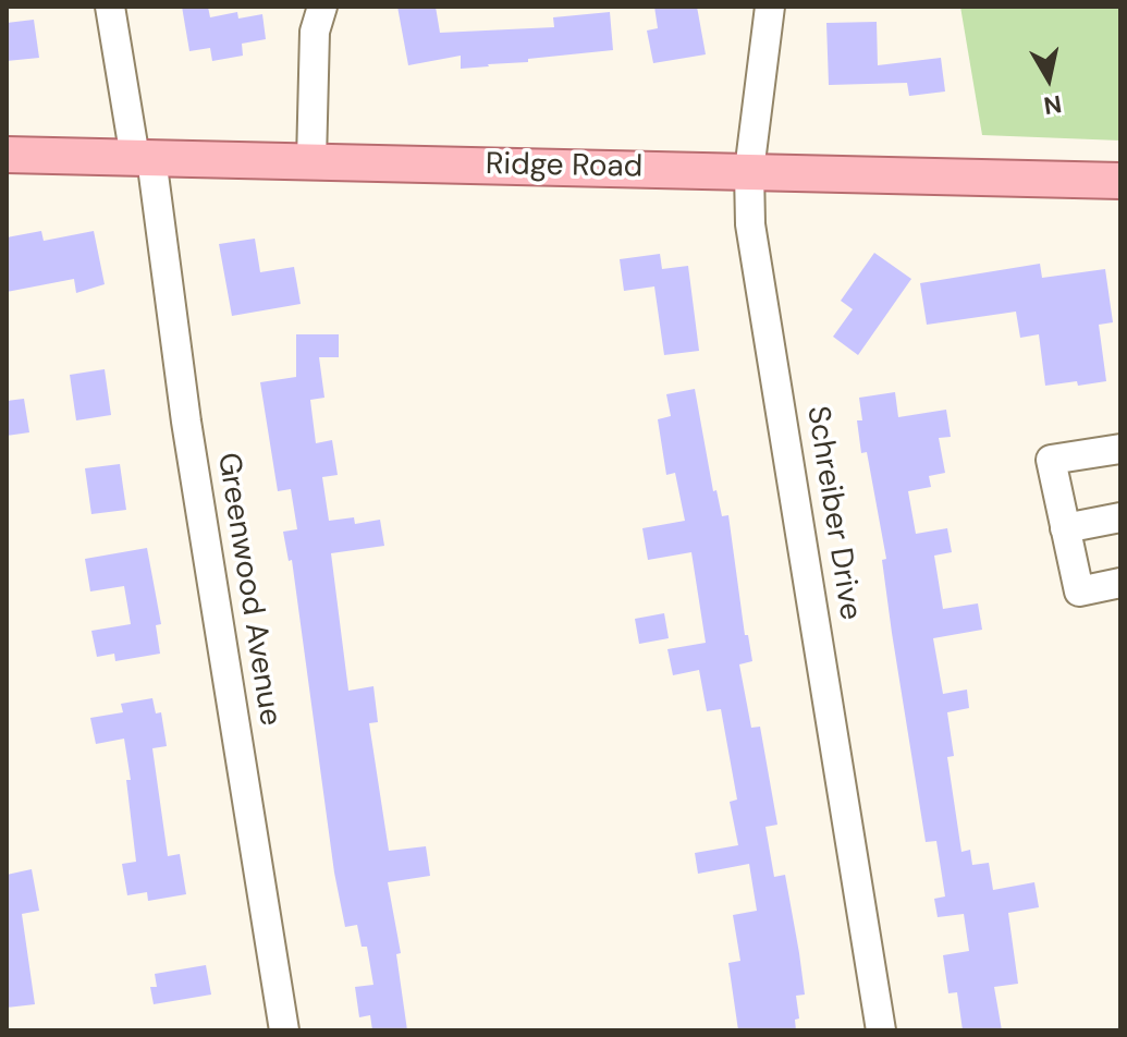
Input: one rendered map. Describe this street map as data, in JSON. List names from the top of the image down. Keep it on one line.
{"streets":{"main road":["Ridge Road"],"street":["Schreiber Drive","Greenwood Avenue"]},"crossings":[["Ridge Road","Schreiber Drive"],["Ridge Road","Greenwood Avenue"]],"north":"bottom"}
